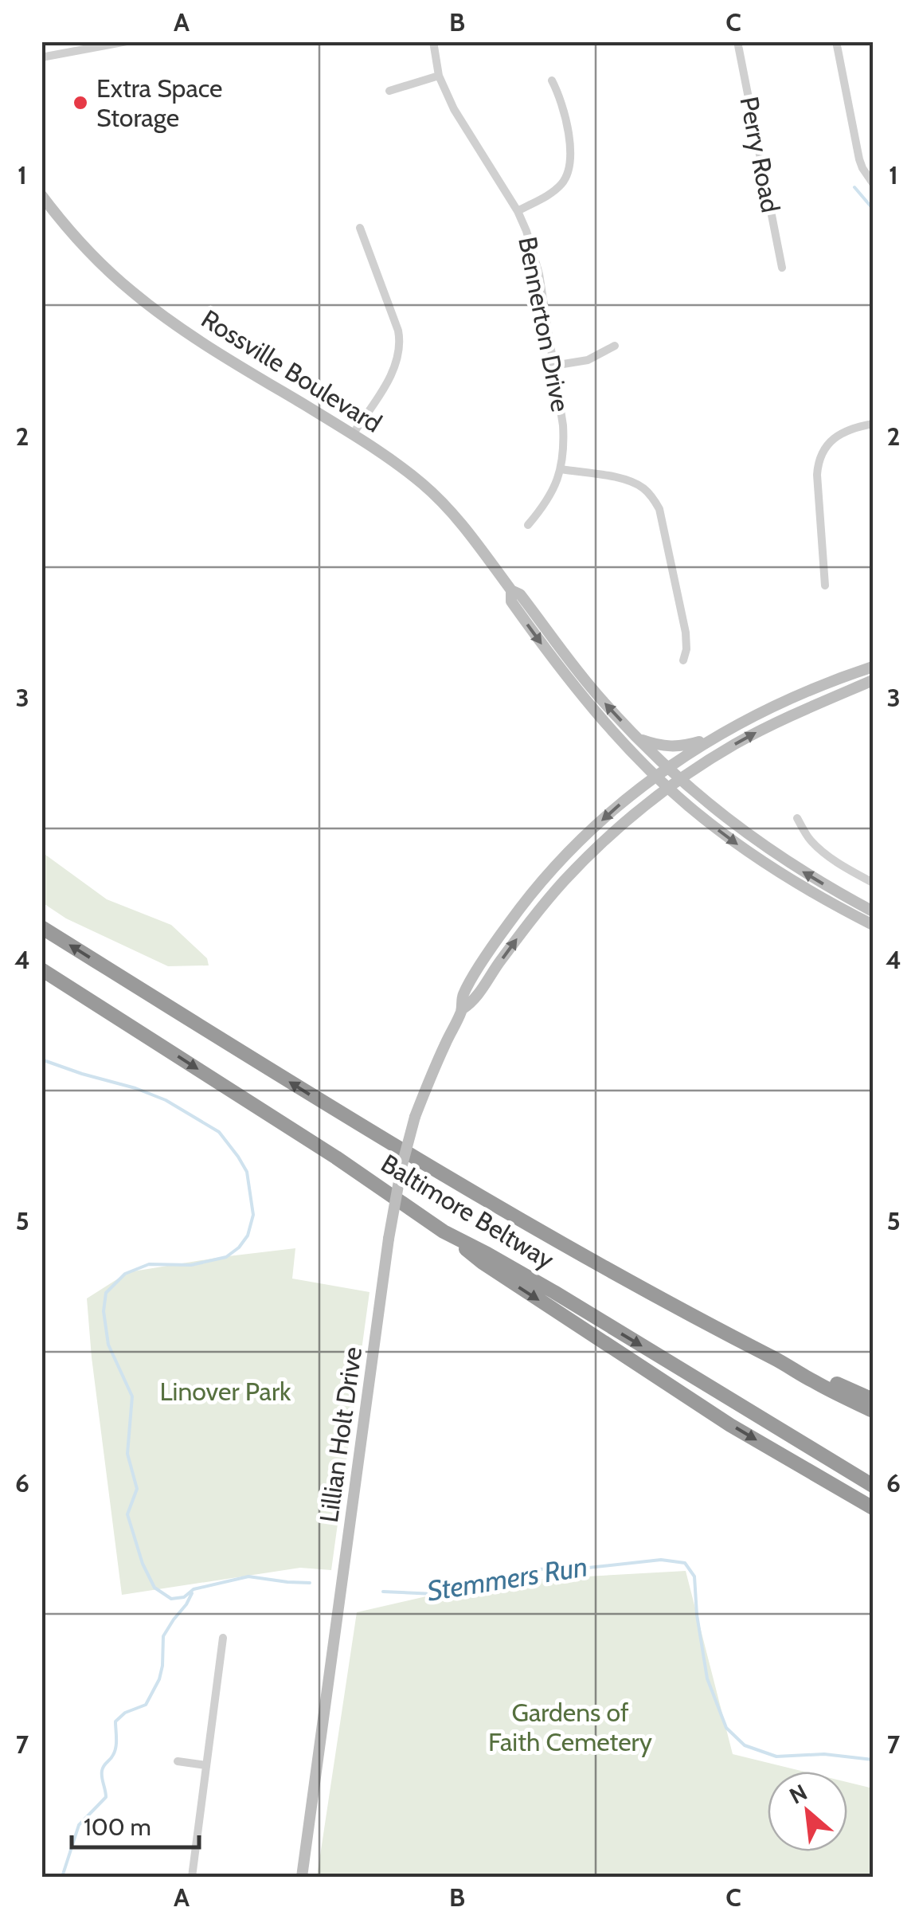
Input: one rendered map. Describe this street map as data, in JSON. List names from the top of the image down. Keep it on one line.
{"streets":{"highway":["Baltimore Beltway"],"main road":["Rossville Boulevard","Lillian Holt Drive"],"street":["Perry Road","Bennerton Drive"]},"crossings":[["Rossville Boulevard","Lillian Holt Drive"]],"water":["Stemmers Run"],"parks":["Linover Park","Gardens of Faith Cemetery"],"places":["Extra Space Storage"],"scale_bar":"100 m","north":"top left","grid":{"columns":["A","B","C"],"rows":["1","2","3","4","5","6","7"]}}
